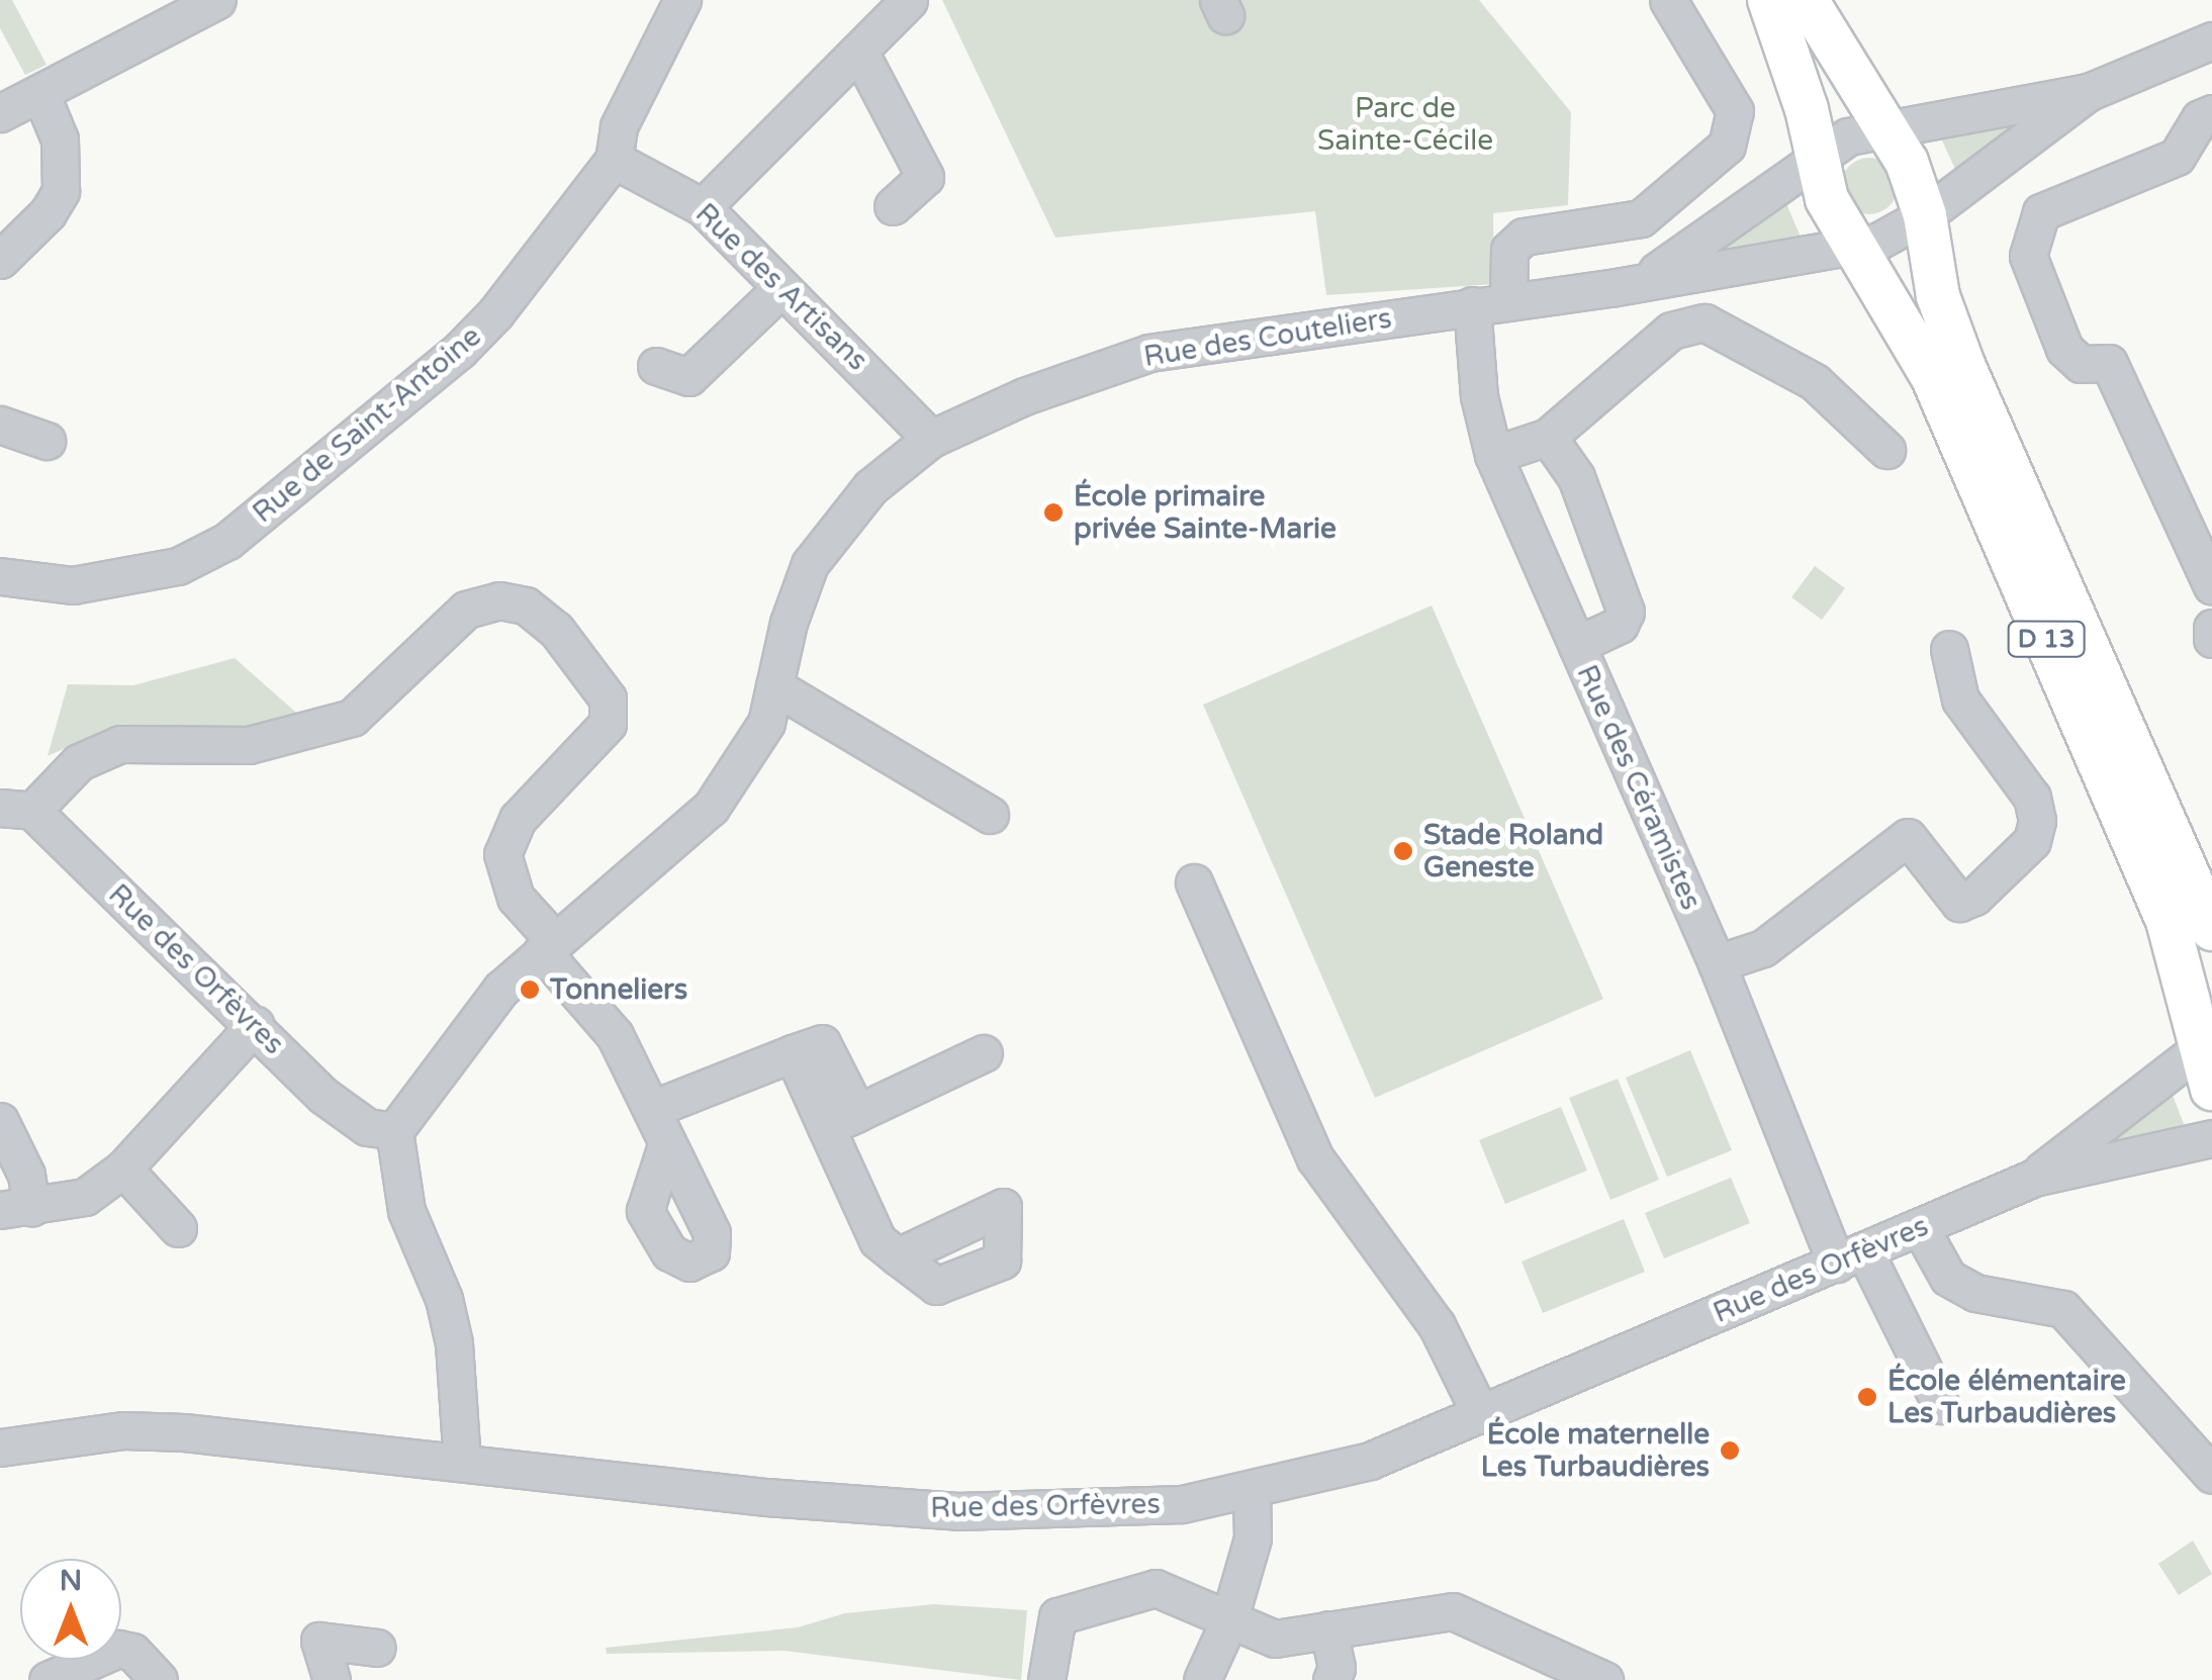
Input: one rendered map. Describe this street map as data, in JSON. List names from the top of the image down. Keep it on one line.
{"streets":{"main road":["D 13"],"street":["Rue des Artisans","Rue des Couteliers","Rue de Saint-Antoine","Rue des Céramistes","Rue des Orfèvres"]},"crossings":[["Rue des Artisans","Rue des Couteliers"],["Rue des Artisans","Rue de Saint-Antoine"],["Rue des Couteliers","D 13"],["Rue des Couteliers","Rue des Céramistes"],["Rue des Couteliers","Rue des Orfèvres"],["D 13","Rue des Orfèvres"],["Rue des Céramistes","Rue des Orfèvres"]],"parks":["Parc de Sainte-Cécile"],"places":["École primaire privée Sainte-Marie","Stade Roland Geneste","Tonneliers","École élémentaire Les Turbaudières","École maternelle Les Turbaudières"],"north":"top"}
